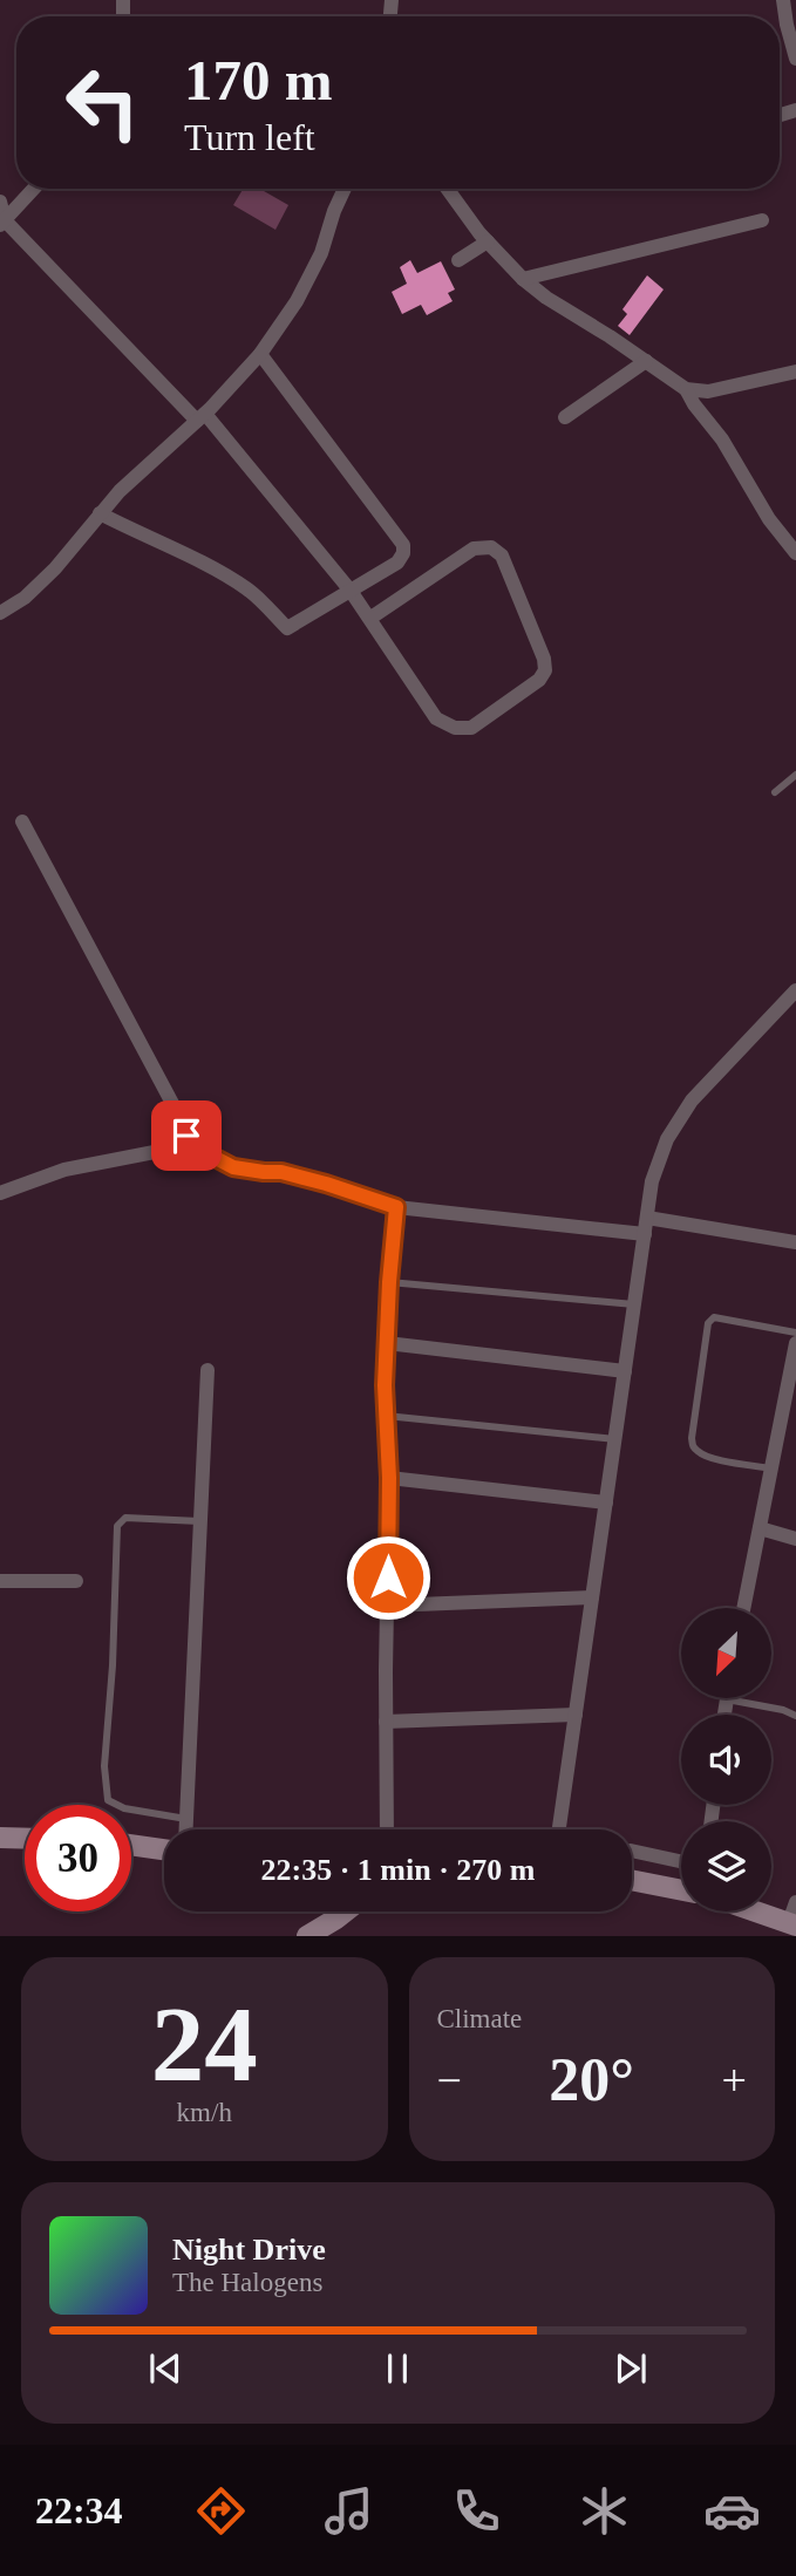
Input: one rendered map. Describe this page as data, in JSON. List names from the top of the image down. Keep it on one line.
{"north":"bottom left","page":{"turn":["170 m","Turn left"],"limit":"30","trip":"22:35 · 1 min · 270 m","tile":[["24","km/h"],"Climate"],"heat":["−","20°","+"],"song":["Night Drive","The Halogens"],"tabs":"22:34"}}
